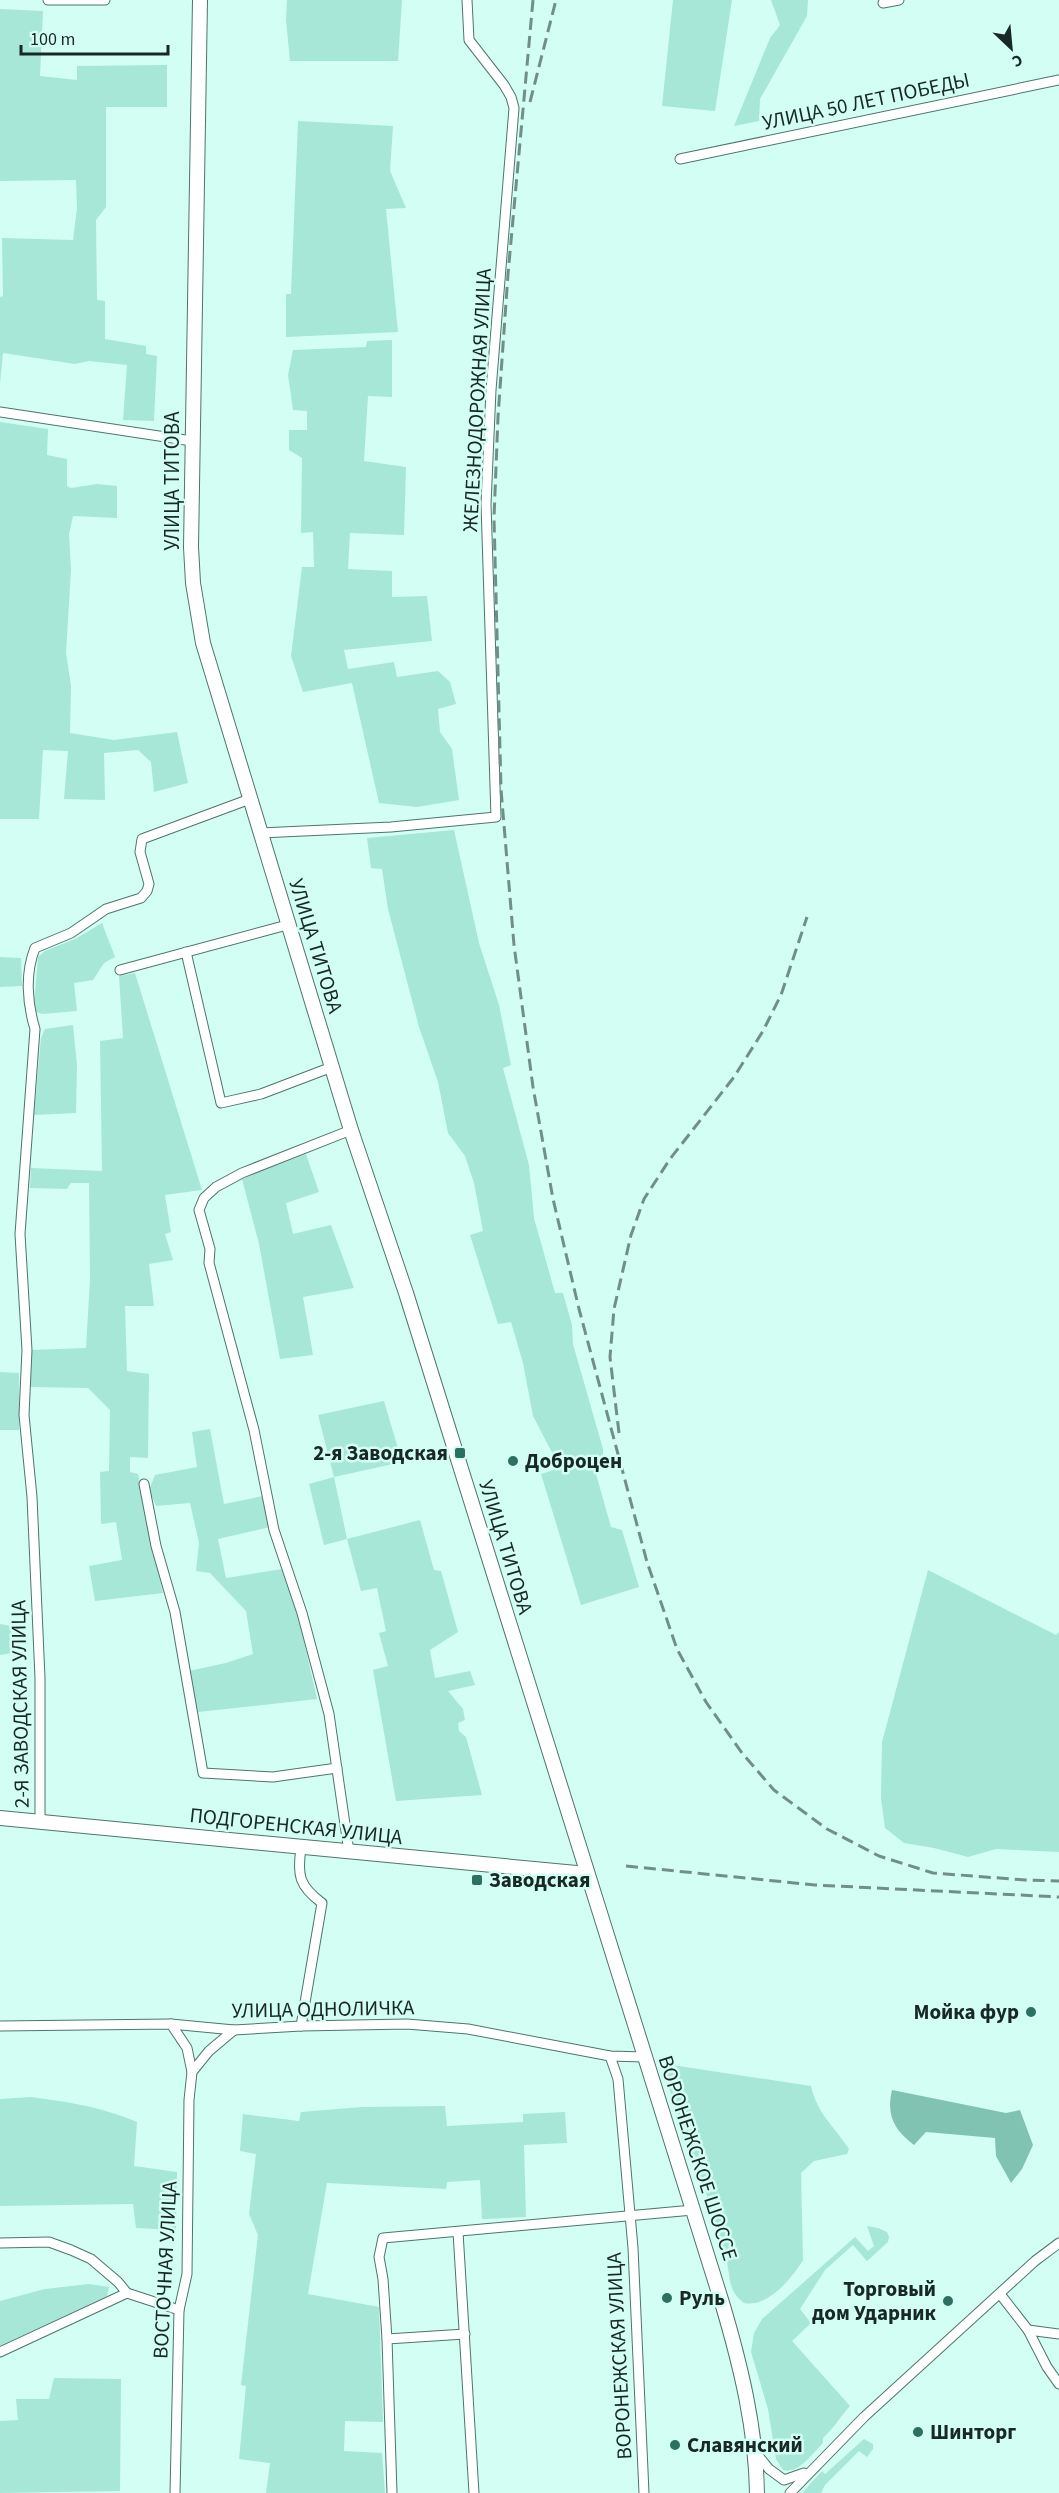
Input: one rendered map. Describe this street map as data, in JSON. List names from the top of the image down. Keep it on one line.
{"streets":{"main road":["УЛИЦА ТИТОВА","ПОДГОРЕНСКАЯ УЛИЦА","ВОРОНЕЖСКОЕ ШОССЕ"],"street":["УЛИЦА 50 ЛЕТ ПОБЕДЫ","ЖЕЛЕЗНОДОРОЖНАЯ УЛИЦА","2-Я ЗАВОДСКАЯ УЛИЦА","УЛИЦА ОДНОЛИЧКА","ВОСТОЧНАЯ УЛИЦА","ВОРОНЕЖСКАЯ УЛИЦА"]},"crossings":[["ЖЕЛЕЗНОДОРОЖНАЯ УЛИЦА","УЛИЦА ТИТОВА"],["УЛИЦА ТИТОВА","2-Я ЗАВОДСКАЯ УЛИЦА"],["УЛИЦА ТИТОВА","ПОДГОРЕНСКАЯ УЛИЦА"],["УЛИЦА ТИТОВА","ВОРОНЕЖСКОЕ ШОССЕ"],["2-Я ЗАВОДСКАЯ УЛИЦА","ПОДГОРЕНСКАЯ УЛИЦА"],["ПОДГОРЕНСКАЯ УЛИЦА","ВОРОНЕЖСКОЕ ШОССЕ"],["УЛИЦА ОДНОЛИЧКА","ВОРОНЕЖСКОЕ ШОССЕ"],["УЛИЦА ОДНОЛИЧКА","ВОРОНЕЖСКАЯ УЛИЦА"]],"places":{"transit":["2-я Заводская","Заводская"],"other":["Доброцен","Мойка фур","Руль","Торговый дом Ударник","Шинторг","Славянский"]},"scale_bar":"100 m","north":"bottom right"}
